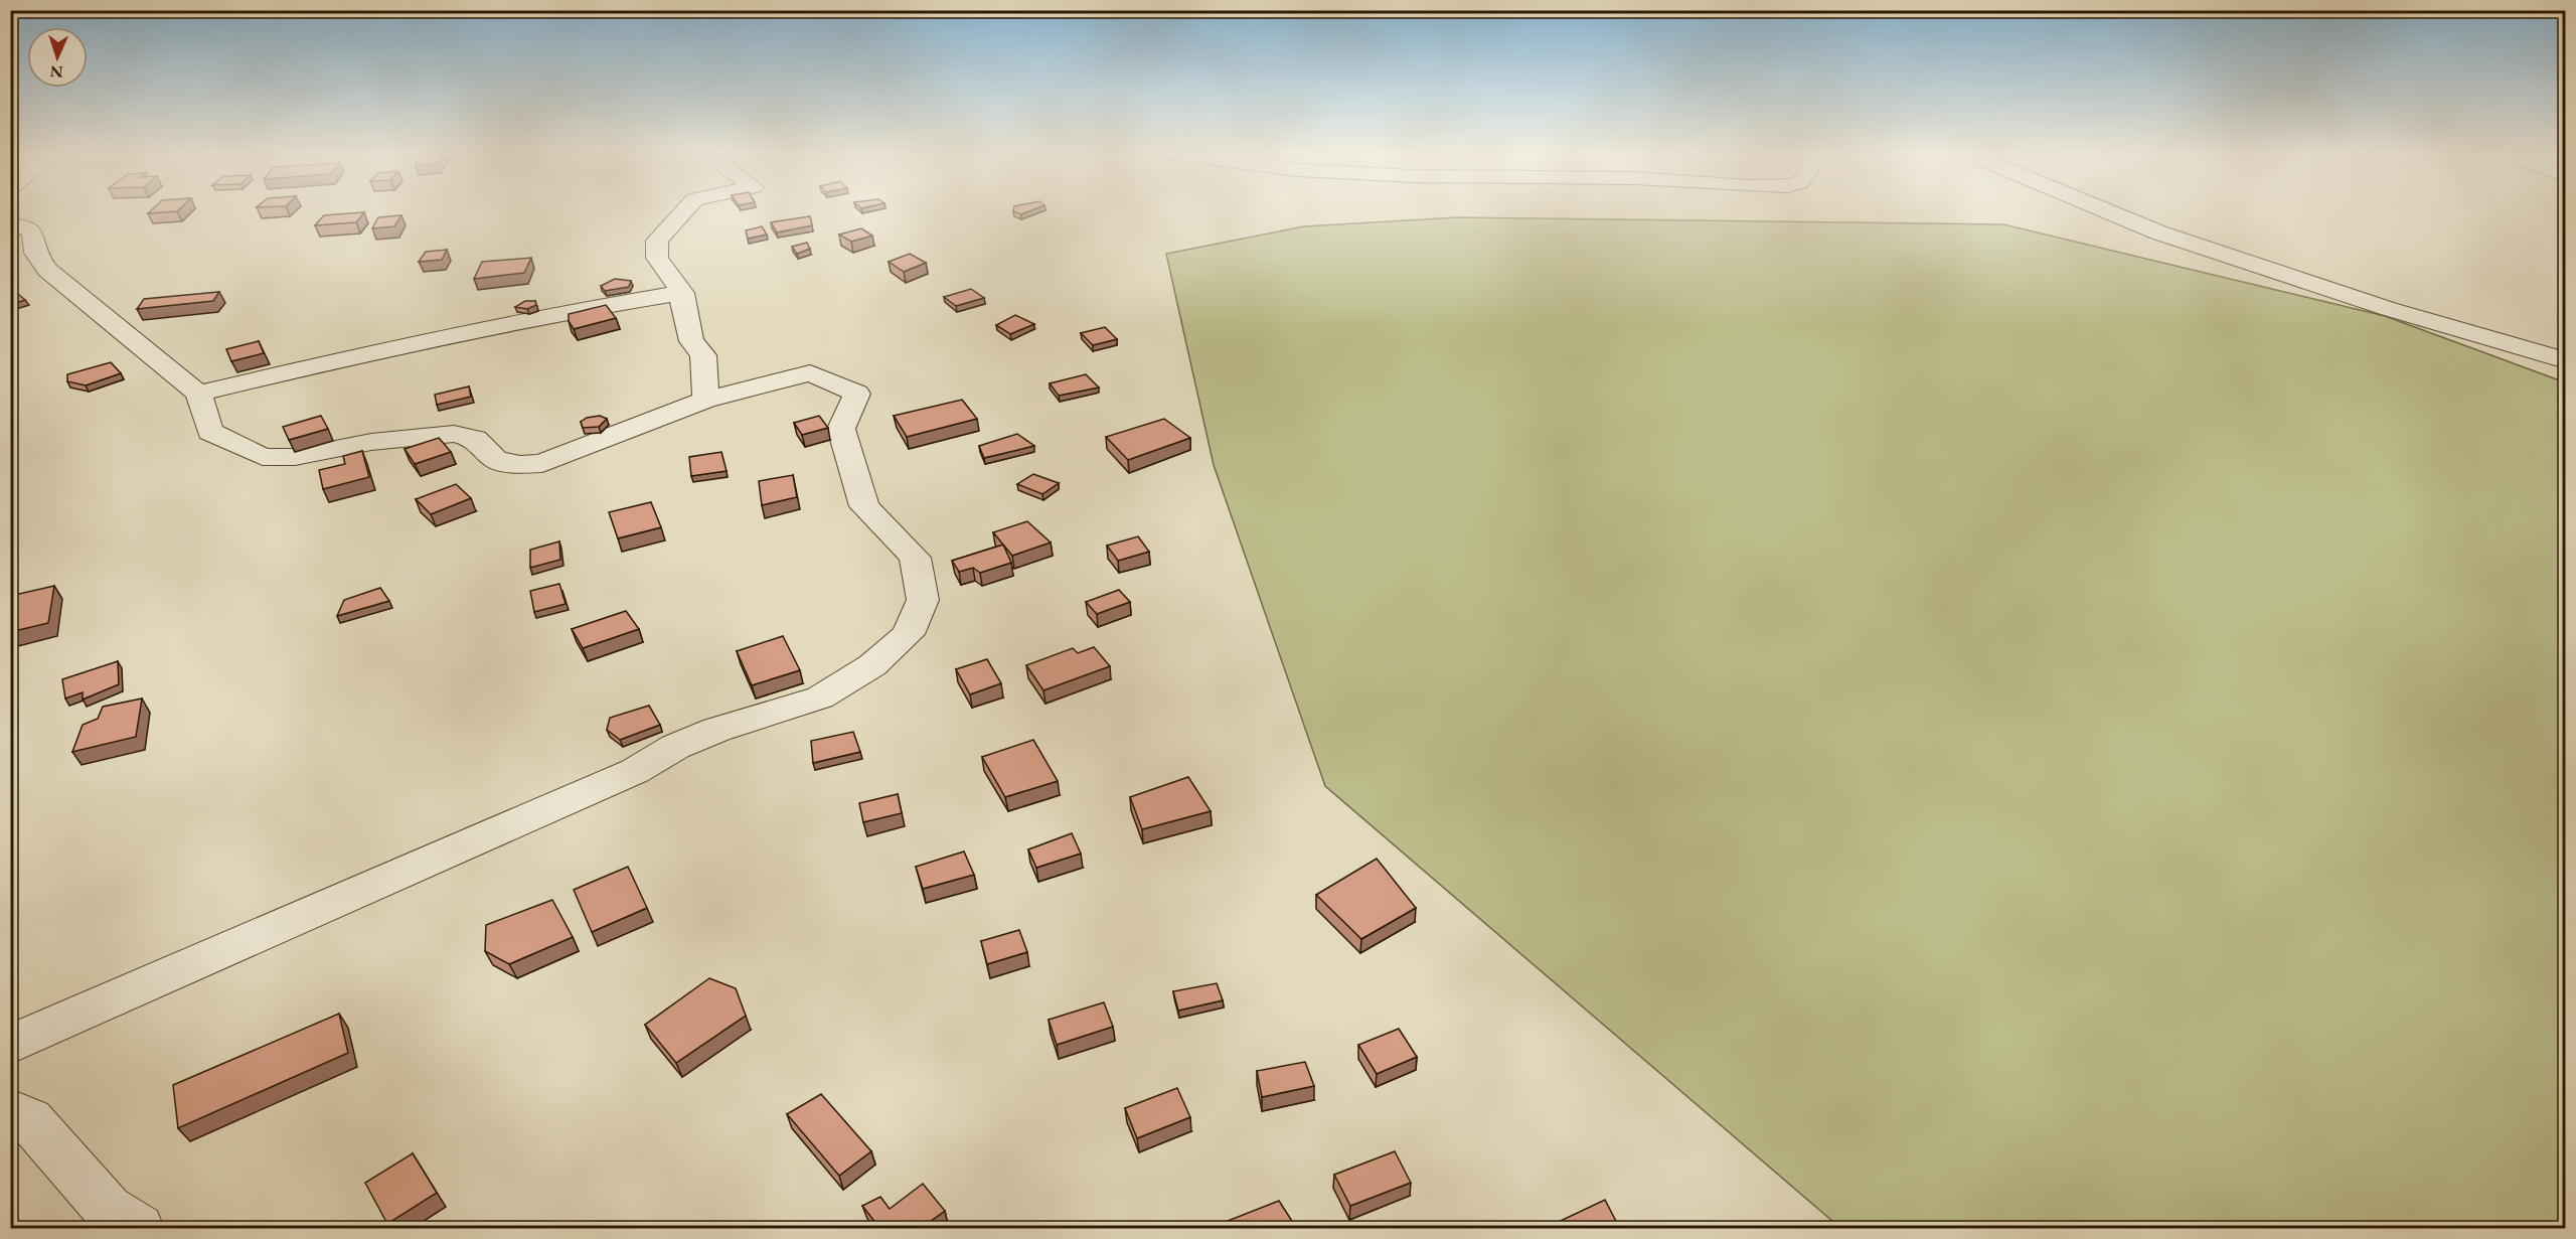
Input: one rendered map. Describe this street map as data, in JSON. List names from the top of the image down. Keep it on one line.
{"north":"bottom"}
